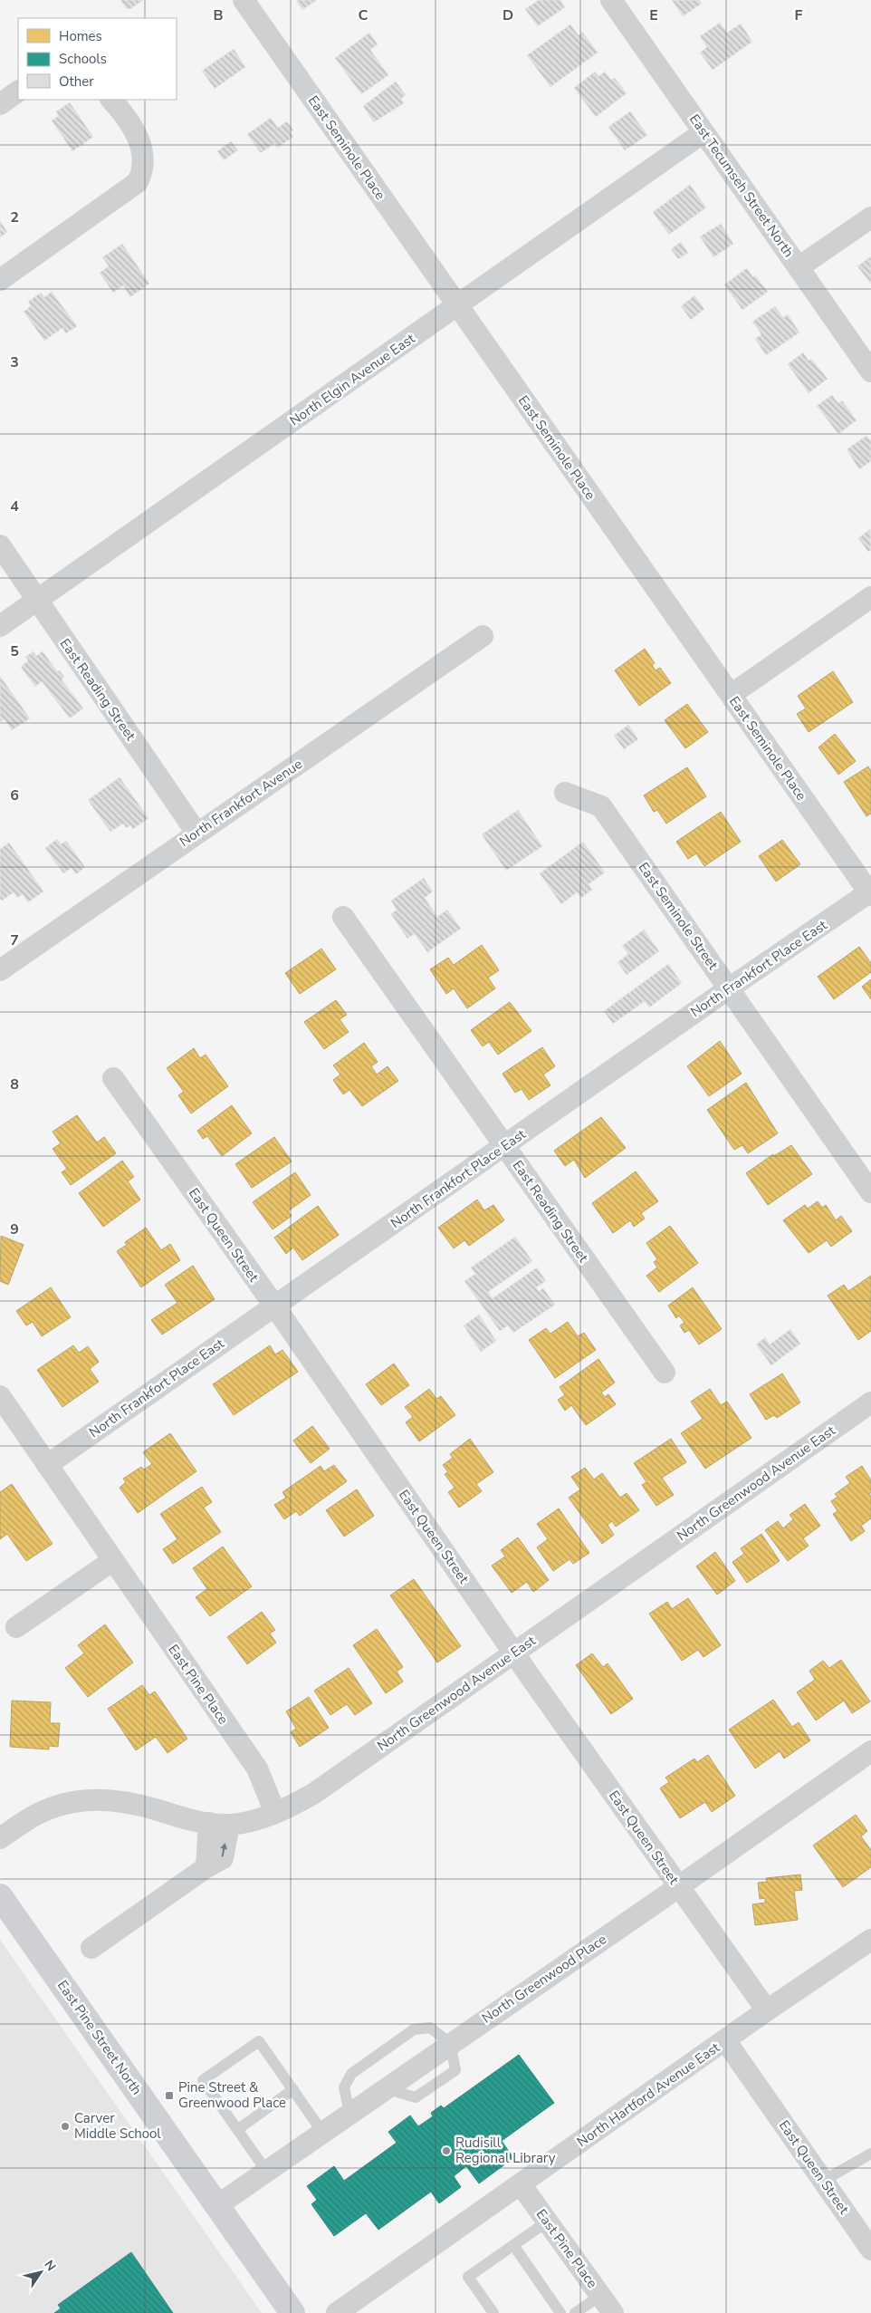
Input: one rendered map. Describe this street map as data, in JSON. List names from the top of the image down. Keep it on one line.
{"streets":{"main road":["East Pine Street North"],"street":["East Seminole Place","East Tecumseh Street North","North Elgin Avenue East","East Reading Street","North Frankfort Avenue","East Seminole Street","North Frankfort Place East","East Queen Street","North Greenwood Avenue East","East Pine Place","North Greenwood Place","North Hartford Avenue East"]},"crossings":[["East Seminole Place","North Elgin Avenue East"],["East Seminole Place","North Frankfort Place East"],["East Tecumseh Street North","North Elgin Avenue East"],["North Elgin Avenue East","East Reading Street"],["East Reading Street","North Frankfort Avenue"],["East Reading Street","North Frankfort Place East"],["East Seminole Street","North Frankfort Place East"],["North Frankfort Place East","East Queen Street"],["North Frankfort Place East","East Pine Place"],["East Queen Street","North Greenwood Avenue East"],["East Queen Street","North Greenwood Place"],["East Queen Street","North Hartford Avenue East"],["North Greenwood Avenue East","East Pine Place"],["East Pine Place","North Hartford Avenue East"],["North Greenwood Place","East Pine Street North"]],"places":{"transit":["Pine Street & Greenwood Place"],"other":["Carver Middle School","Rudisill Regional Library"]},"legend":["Homes","Schools","Other"],"north":"top right","grid":{"columns":["B","C","D","E","F"],"rows":["2","3","4","5","6","7","8","9"]}}
